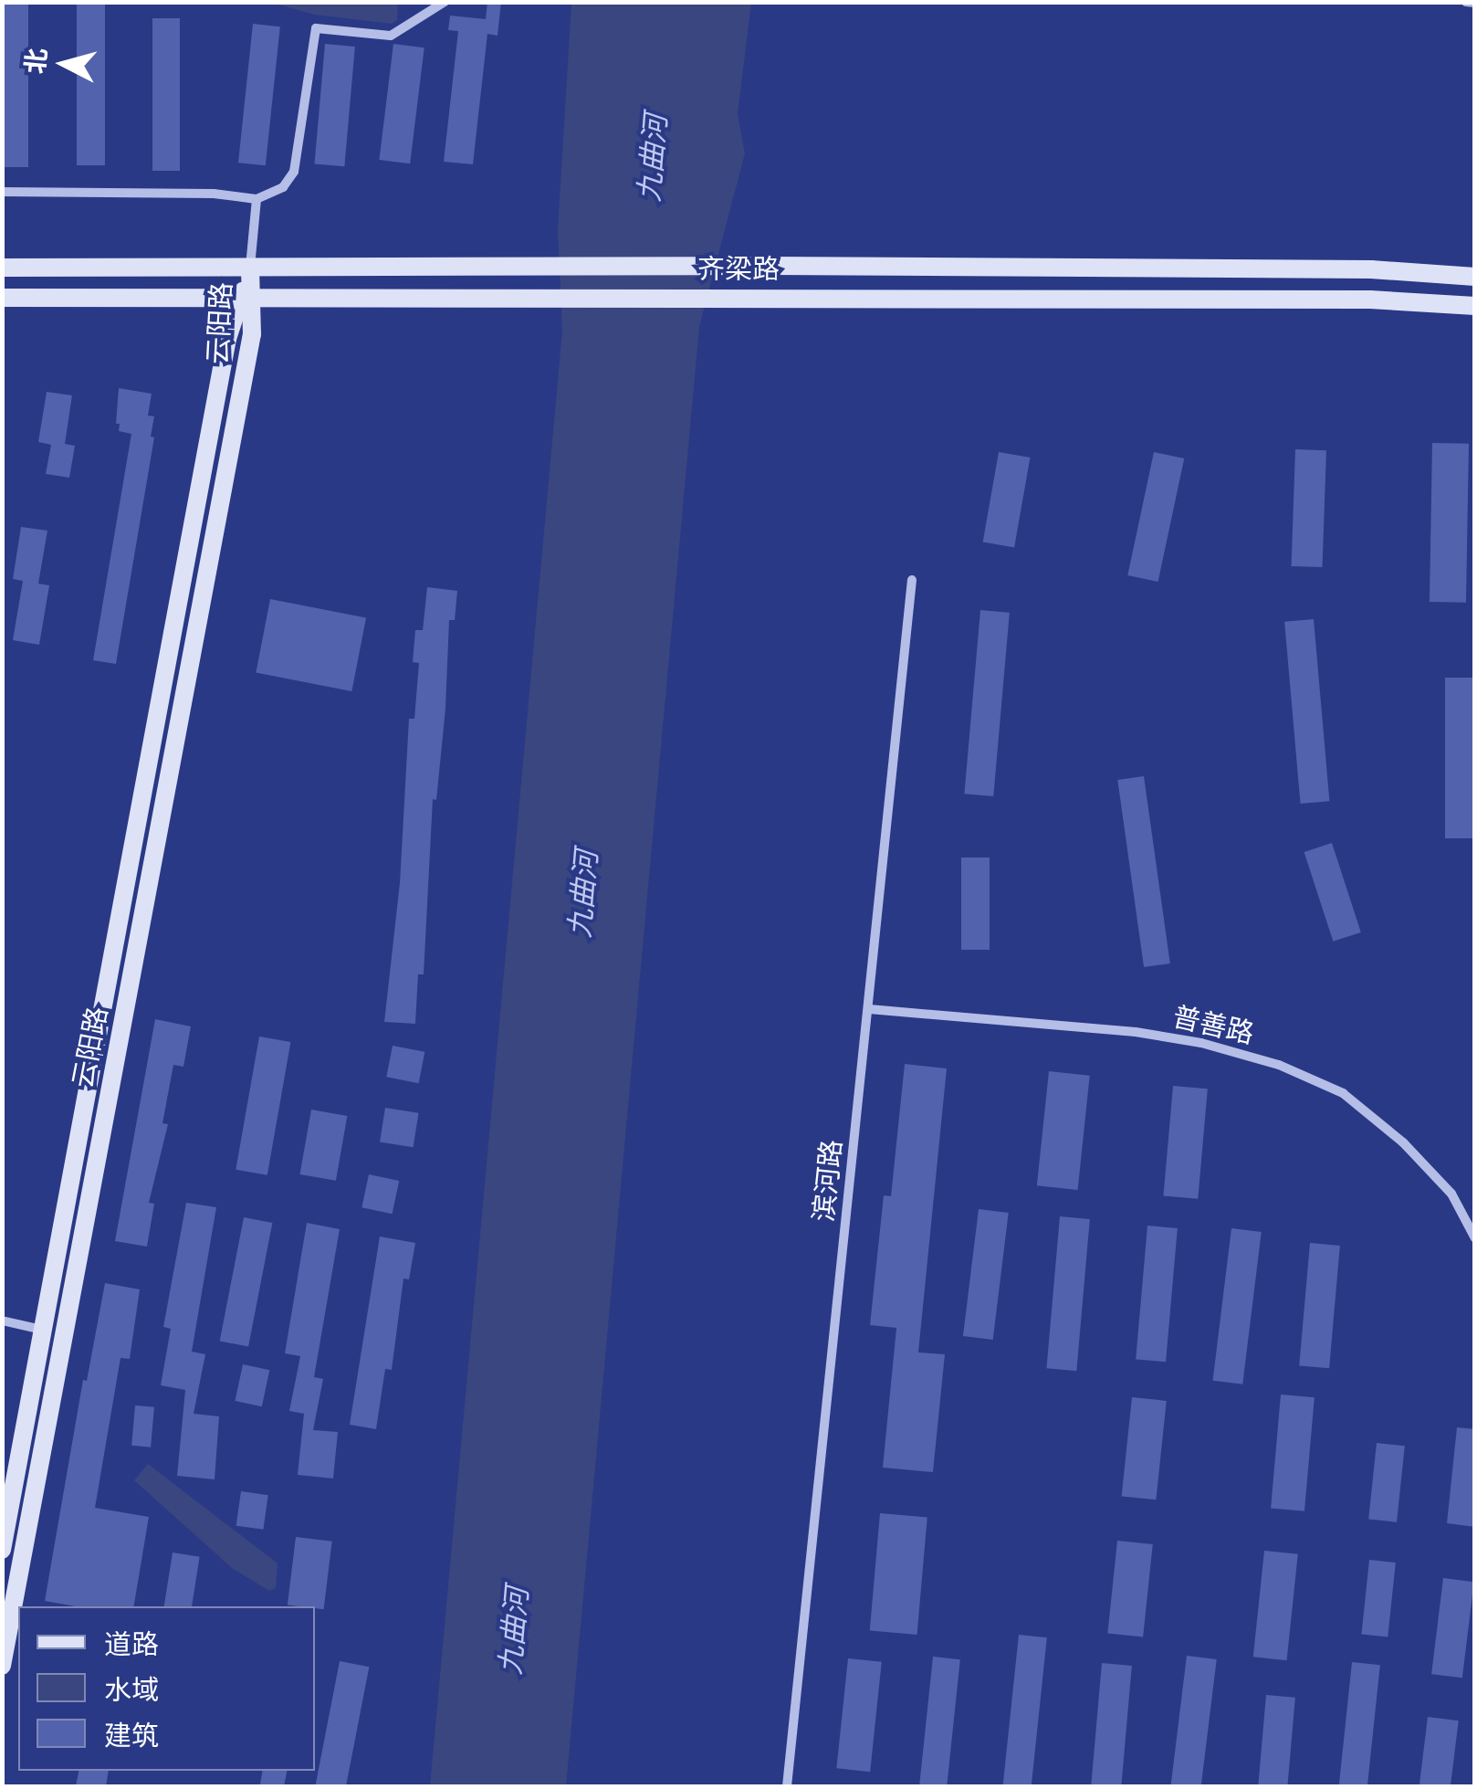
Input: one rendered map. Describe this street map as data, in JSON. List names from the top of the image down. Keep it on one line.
{"streets":{"main road":["齐梁路","云阳路"],"street":["普善路","滨河路"]},"crossings":[["齐梁路","云阳路"],["普善路","滨河路"]],"water":["九曲河"],"legend":["道路","水域","建筑"],"north":"left"}
